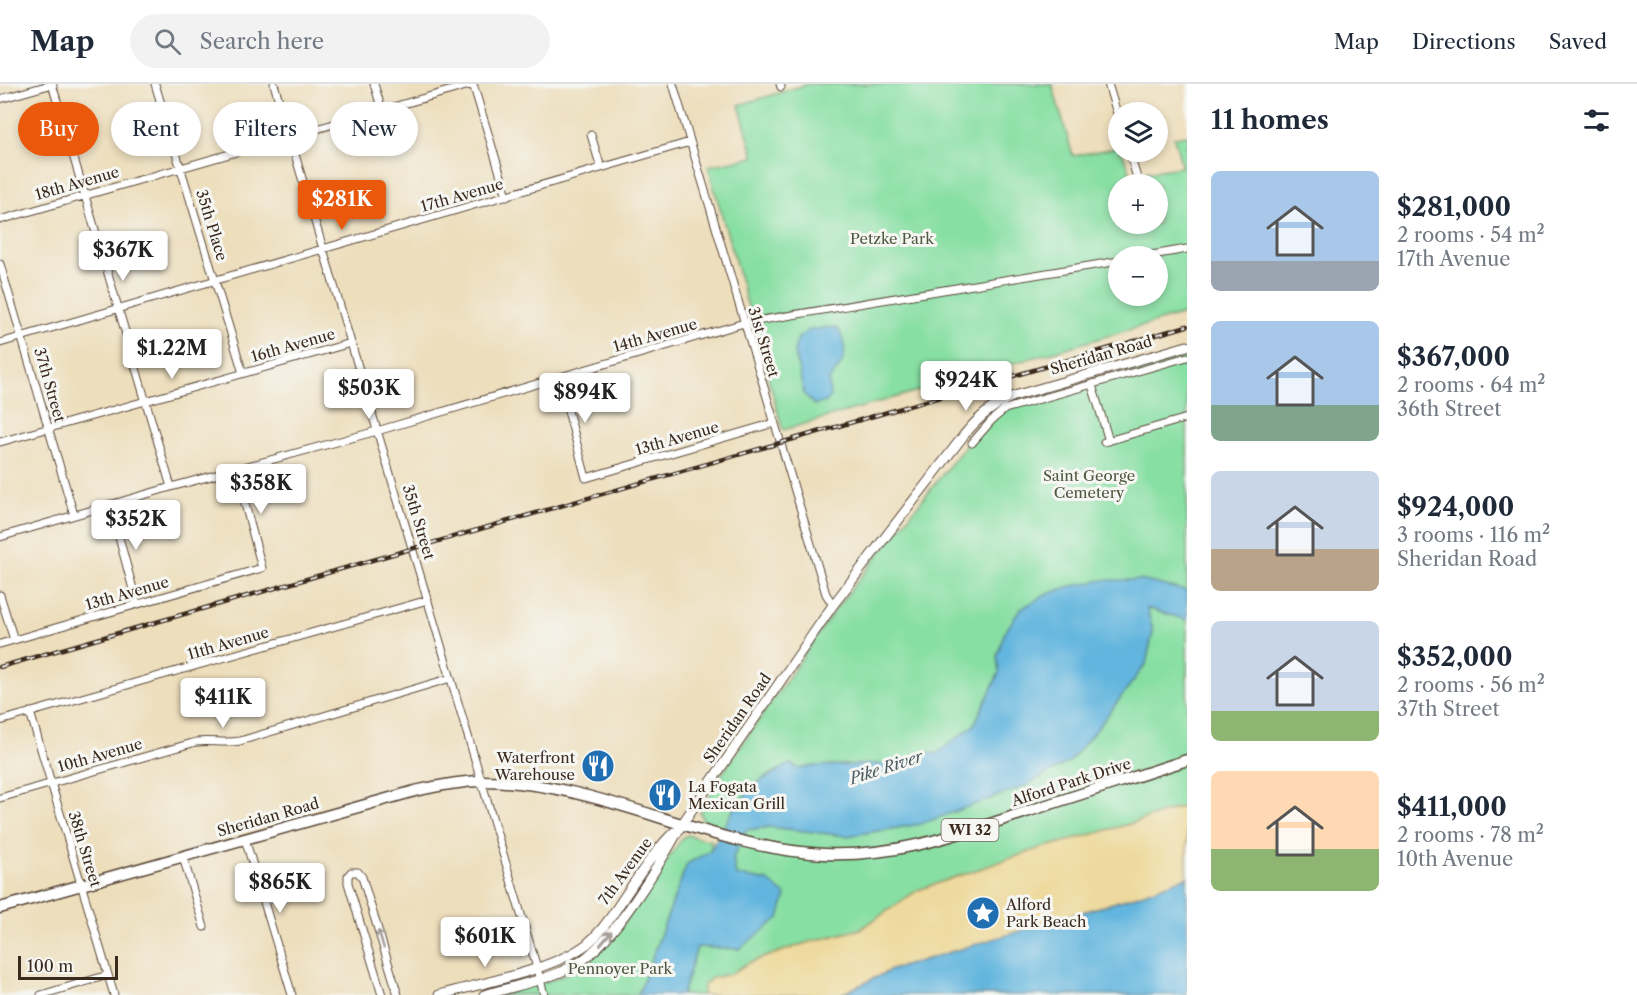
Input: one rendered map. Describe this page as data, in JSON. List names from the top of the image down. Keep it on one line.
{"streets":{"main road":["Sheridan Road","Alford Park Drive","WI 32"],"street":["18th Avenue","17th Avenue","35th Place","14th Avenue","31st Street","16th Avenue","37th Street","13th Avenue","35th Street","11th Avenue","10th Avenue","38th Street","7th Avenue"]},"crossings":[["18th Avenue","35th Place"],["17th Avenue","35th Place"],["17th Avenue","31st Street"],["17th Avenue","37th Street"],["17th Avenue","35th Street"],["35th Place","16th Avenue"],["14th Avenue","31st Street"],["14th Avenue","37th Street"],["14th Avenue","13th Avenue"],["14th Avenue","35th Street"],["31st Street","Sheridan Road"],["31st Street","13th Avenue"],["16th Avenue","37th Street"],["16th Avenue","35th Street"],["Sheridan Road","35th Street"],["Sheridan Road","Alford Park Drive"],["Sheridan Road","38th Street"],["Sheridan Road","7th Avenue"],["35th Street","11th Avenue"],["35th Street","10th Avenue"],["35th Street","7th Avenue"],["11th Avenue","38th Street"],["10th Avenue","38th Street"],["Alford Park Drive","7th Avenue"]],"water":["Pike River"],"parks":["Petzke Park","Saint George Cemetery","Pennoyer Park"],"places":{"restaurant":["Waterfront Warehouse","La Fogata Mexican Grill"],"place":["Alford Park Beach"]},"scale_bar":"100 m","page":{"header":"Map","search":"Search here","nav":["Map","Directions","Saved"],"heading":"11 homes","map_buttons":["+","−"],"chip":["Buy","Rent","Filters","New"],"list":[{"name":"$281,000","note":"2 rooms · 54 m² · 17th Avenue"},{"name":"$367,000","note":"2 rooms · 64 m² · 36th Street"},{"name":"$924,000","note":"3 rooms · 116 m² · Sheridan Road"},{"name":"$352,000","note":"2 rooms · 56 m² · 37th Street"},{"name":"$411,000","note":"2 rooms · 78 m² · 10th Avenue"}],"price":["$281K","$367K","$1.22M","$924K","$503K","$894K","$358K","$352K","$411K","$865K","$601K"],"scale":"100 m"}}
